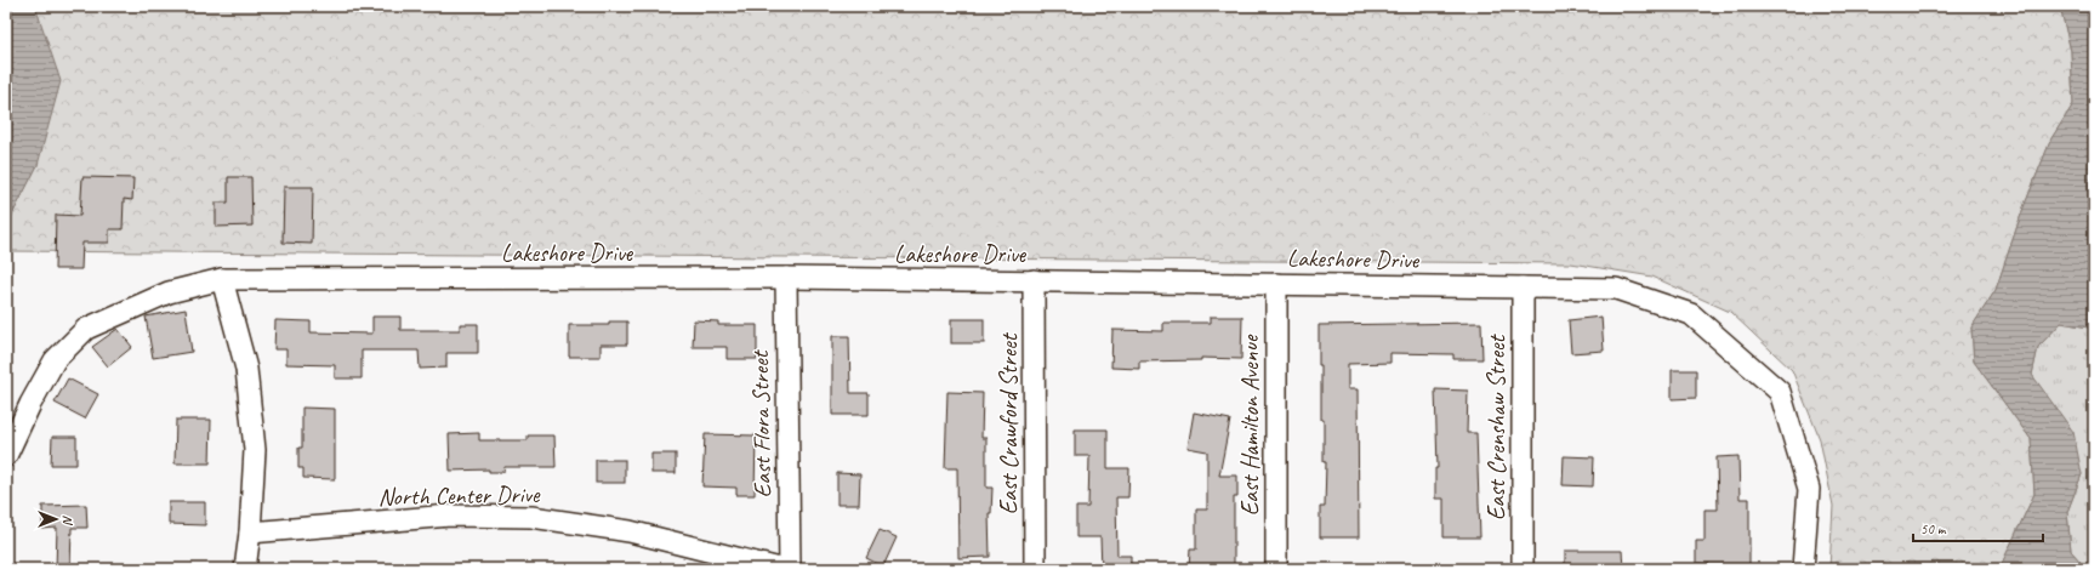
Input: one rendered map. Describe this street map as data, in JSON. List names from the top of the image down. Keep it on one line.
{"streets":{"street":["Lakeshore Drive","East Flora Street","East Crawford Street","East Hamilton Avenue","East Crenshaw Street","North Center Drive"]},"crossings":[["Lakeshore Drive","East Flora Street"],["Lakeshore Drive","East Crawford Street"],["Lakeshore Drive","East Hamilton Avenue"],["Lakeshore Drive","East Crenshaw Street"]],"scale_bar":"50 m","north":"right"}
